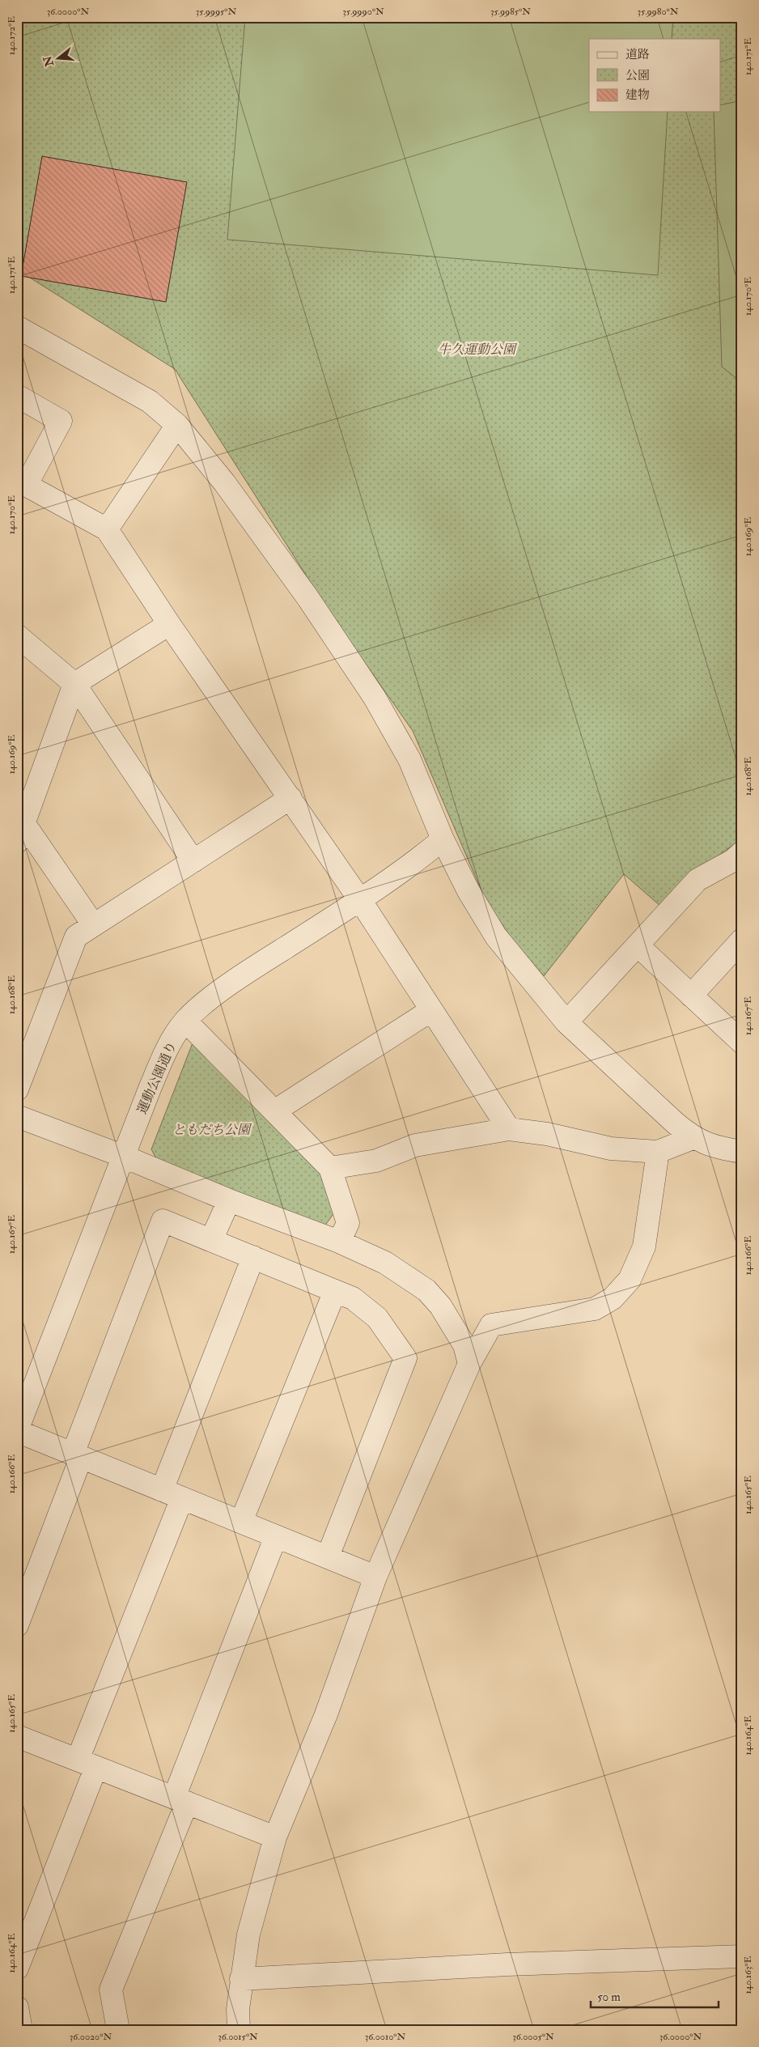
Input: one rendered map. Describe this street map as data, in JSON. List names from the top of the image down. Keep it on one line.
{"streets":{"street":["運動公園通り"]},"parks":["牛久運動公園","ともだち公園"],"legend":["道路","公園","建物"],"scale_bar":"50 m","north":"left","coordinates":["36.0000°N","35.9995°N","35.9990°N","35.9985°N","35.9980°N","140.172°E","140.171°E","140.170°E","140.169°E","140.168°E","140.167°E","140.166°E","140.165°E","140.164°E","140.163°E","36.0020°N","36.0015°N","36.0010°N","36.0005°N"]}
